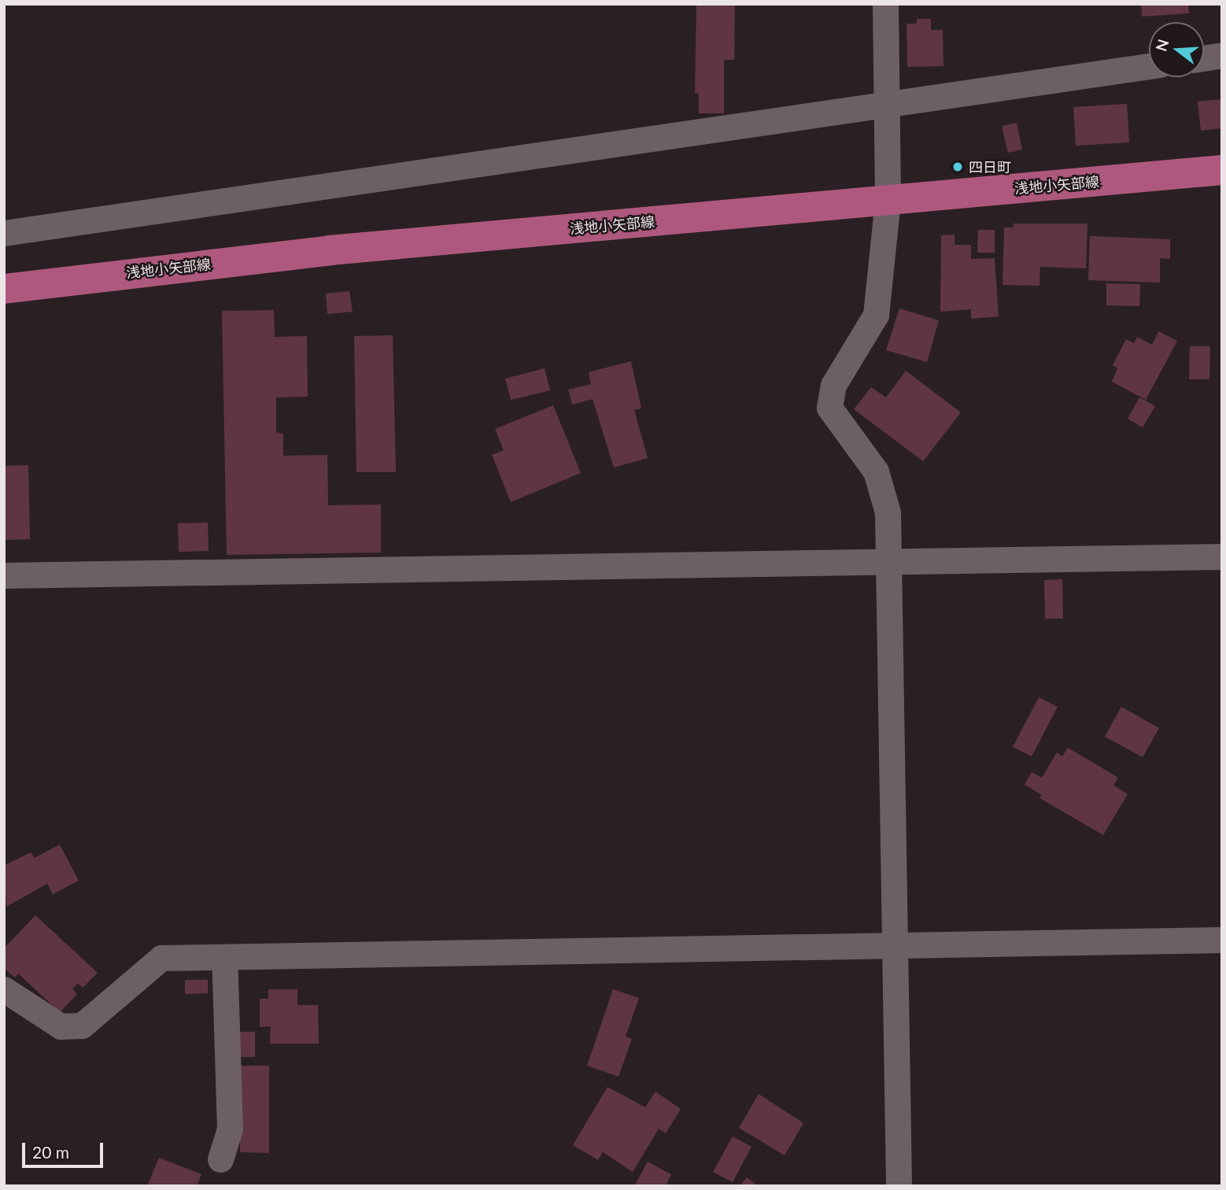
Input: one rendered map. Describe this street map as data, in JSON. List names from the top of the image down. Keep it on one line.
{"streets":{"main road":["浅地小矢部線"]},"places":["四日町"],"scale_bar":"20 m","north":"left"}
